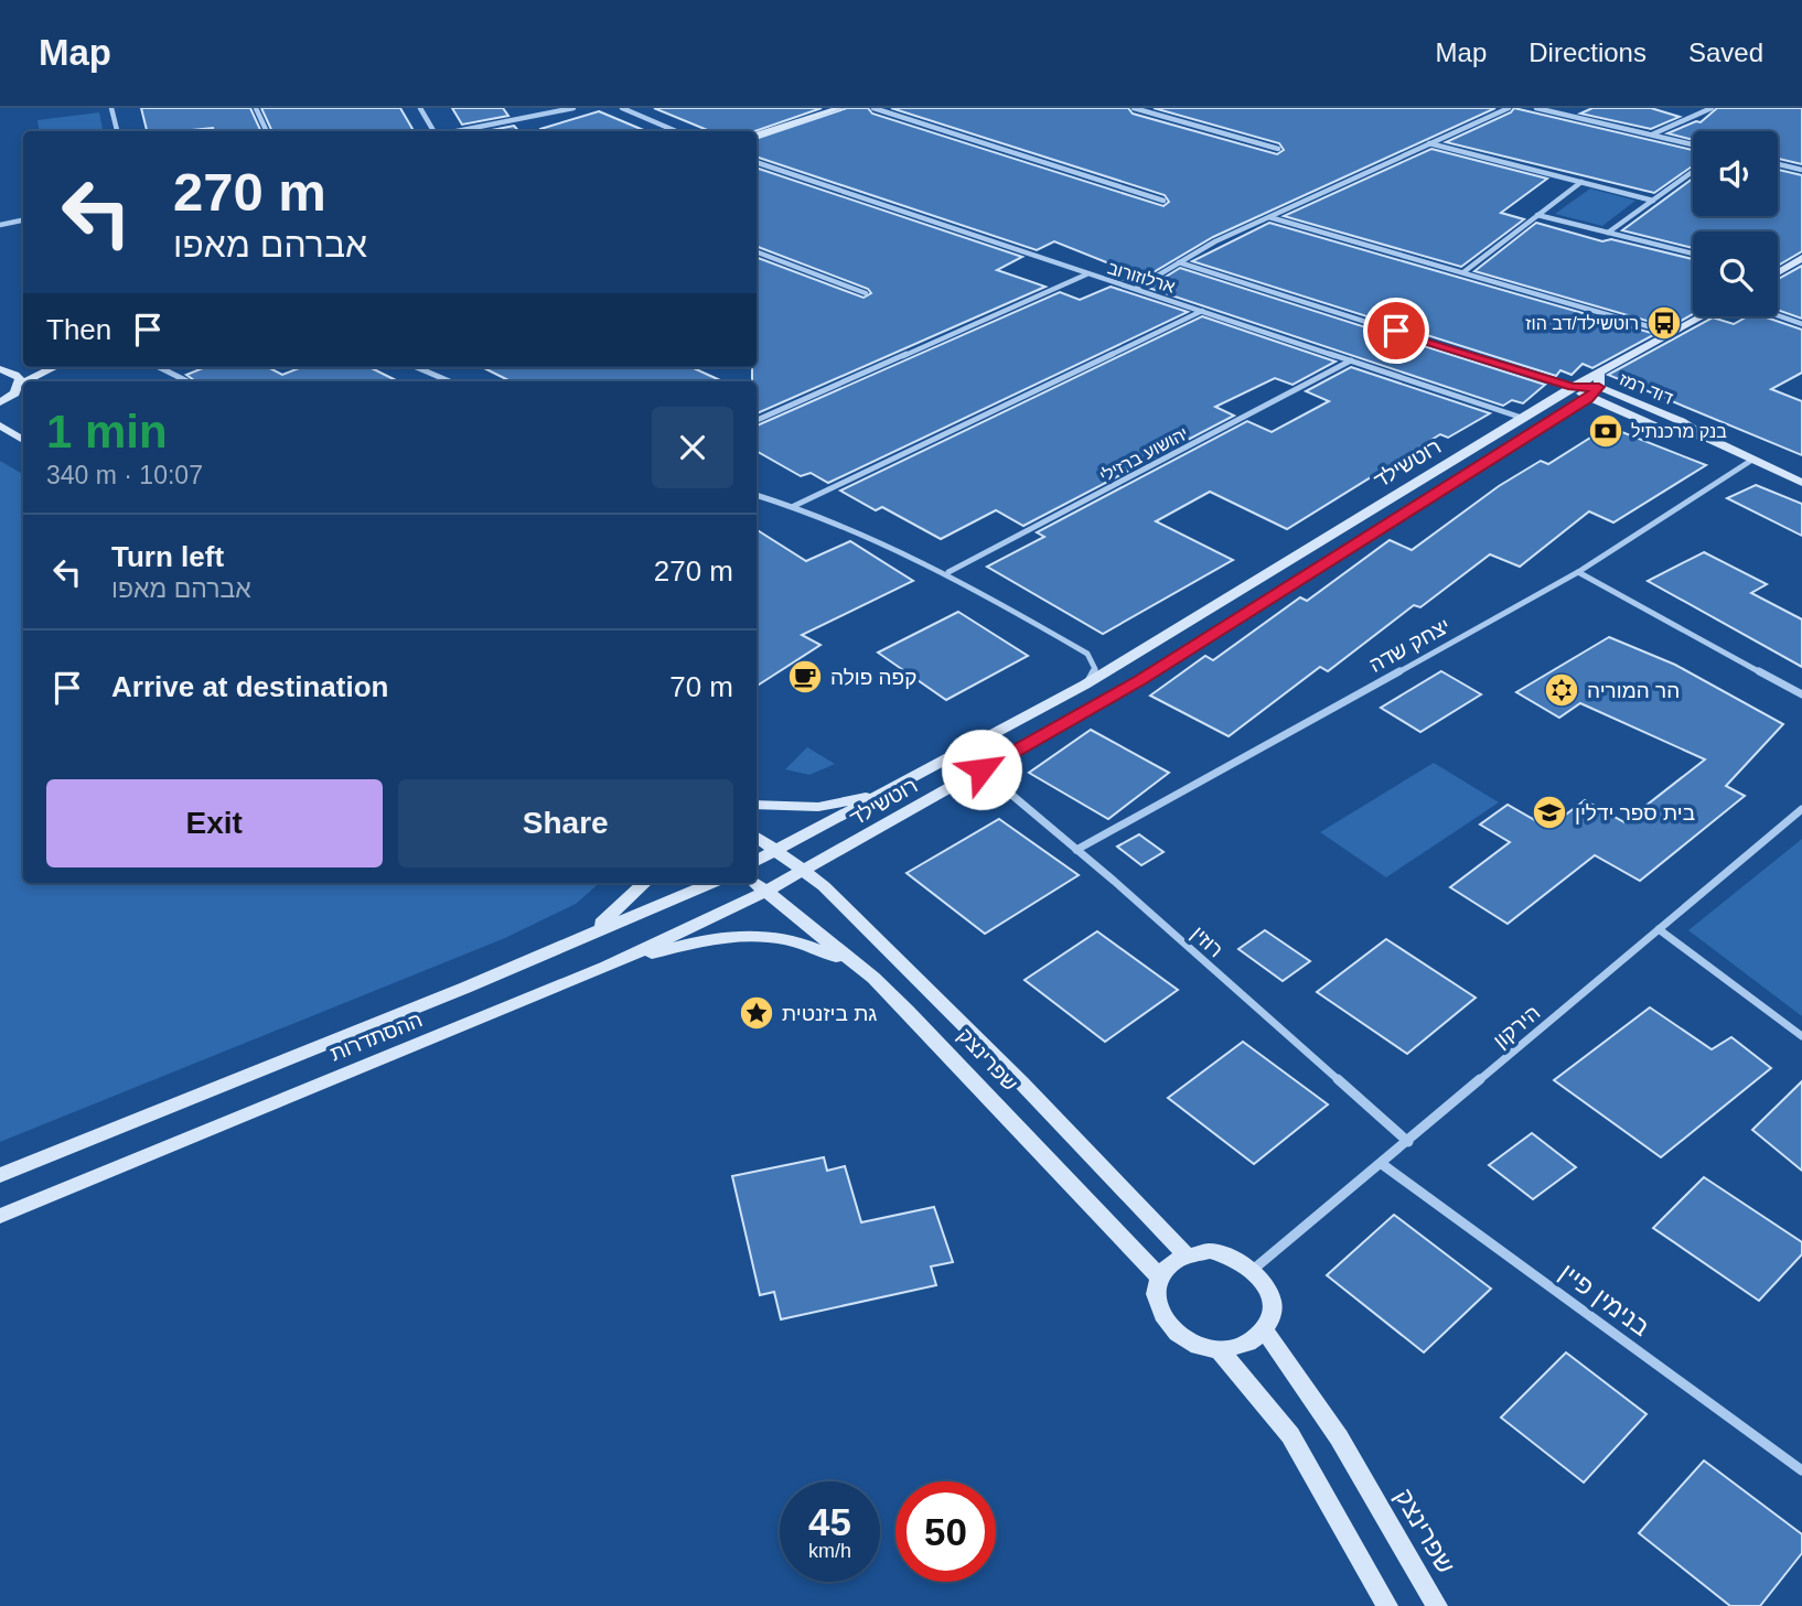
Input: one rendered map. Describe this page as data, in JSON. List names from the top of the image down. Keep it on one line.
{"streets":{"main road":["דוד רמז","רוטשילד","ההסתדרות","שפרינצק"],"street":["ארלוזורוב","יהושוע ברזילי","יצחק שדה","רוזין","הירקון","בנימין פיין"]},"crossings":[["ארלוזורוב","יהושוע ברזילי"],["ארלוזורוב","רוטשילד"],["דוד רמז","רוטשילד"],["דוד רמז","יצחק שדה"],["רוטשילד","רוזין"],["רוטשילד","ההסתדרות"],["רוטשילד","שפרינצק"],["יצחק שדה","רוזין"],["רוזין","הירקון"],["הירקון","שפרינצק"],["הירקון","בנימין פיין"],["ההסתדרות","שפרינצק"]],"places":{"bus stop":["רוטשילד/דב הוז"],"bank":["בנק מרכנתיל"],"cafe":["קפה פולה"],"synagogue":["הר המוריה"],"school or university":["בית ספר ידלין"],"place":["גת ביזנטית"]},"page":{"header":"Map","nav":["Map","Directions","Saved"],"turn":["270 m","אברהם מאפו"],"then":"Then","heading":["1 min","340 m · 10:07"],"list":[{"name":"Turn left","note":"אברהם מאפו","value":"270 m"},{"name":"Arrive at destination","value":"70 m"}],"buttons":["Exit","Share"],"speed":"45 km/h","limit":"50"}}
